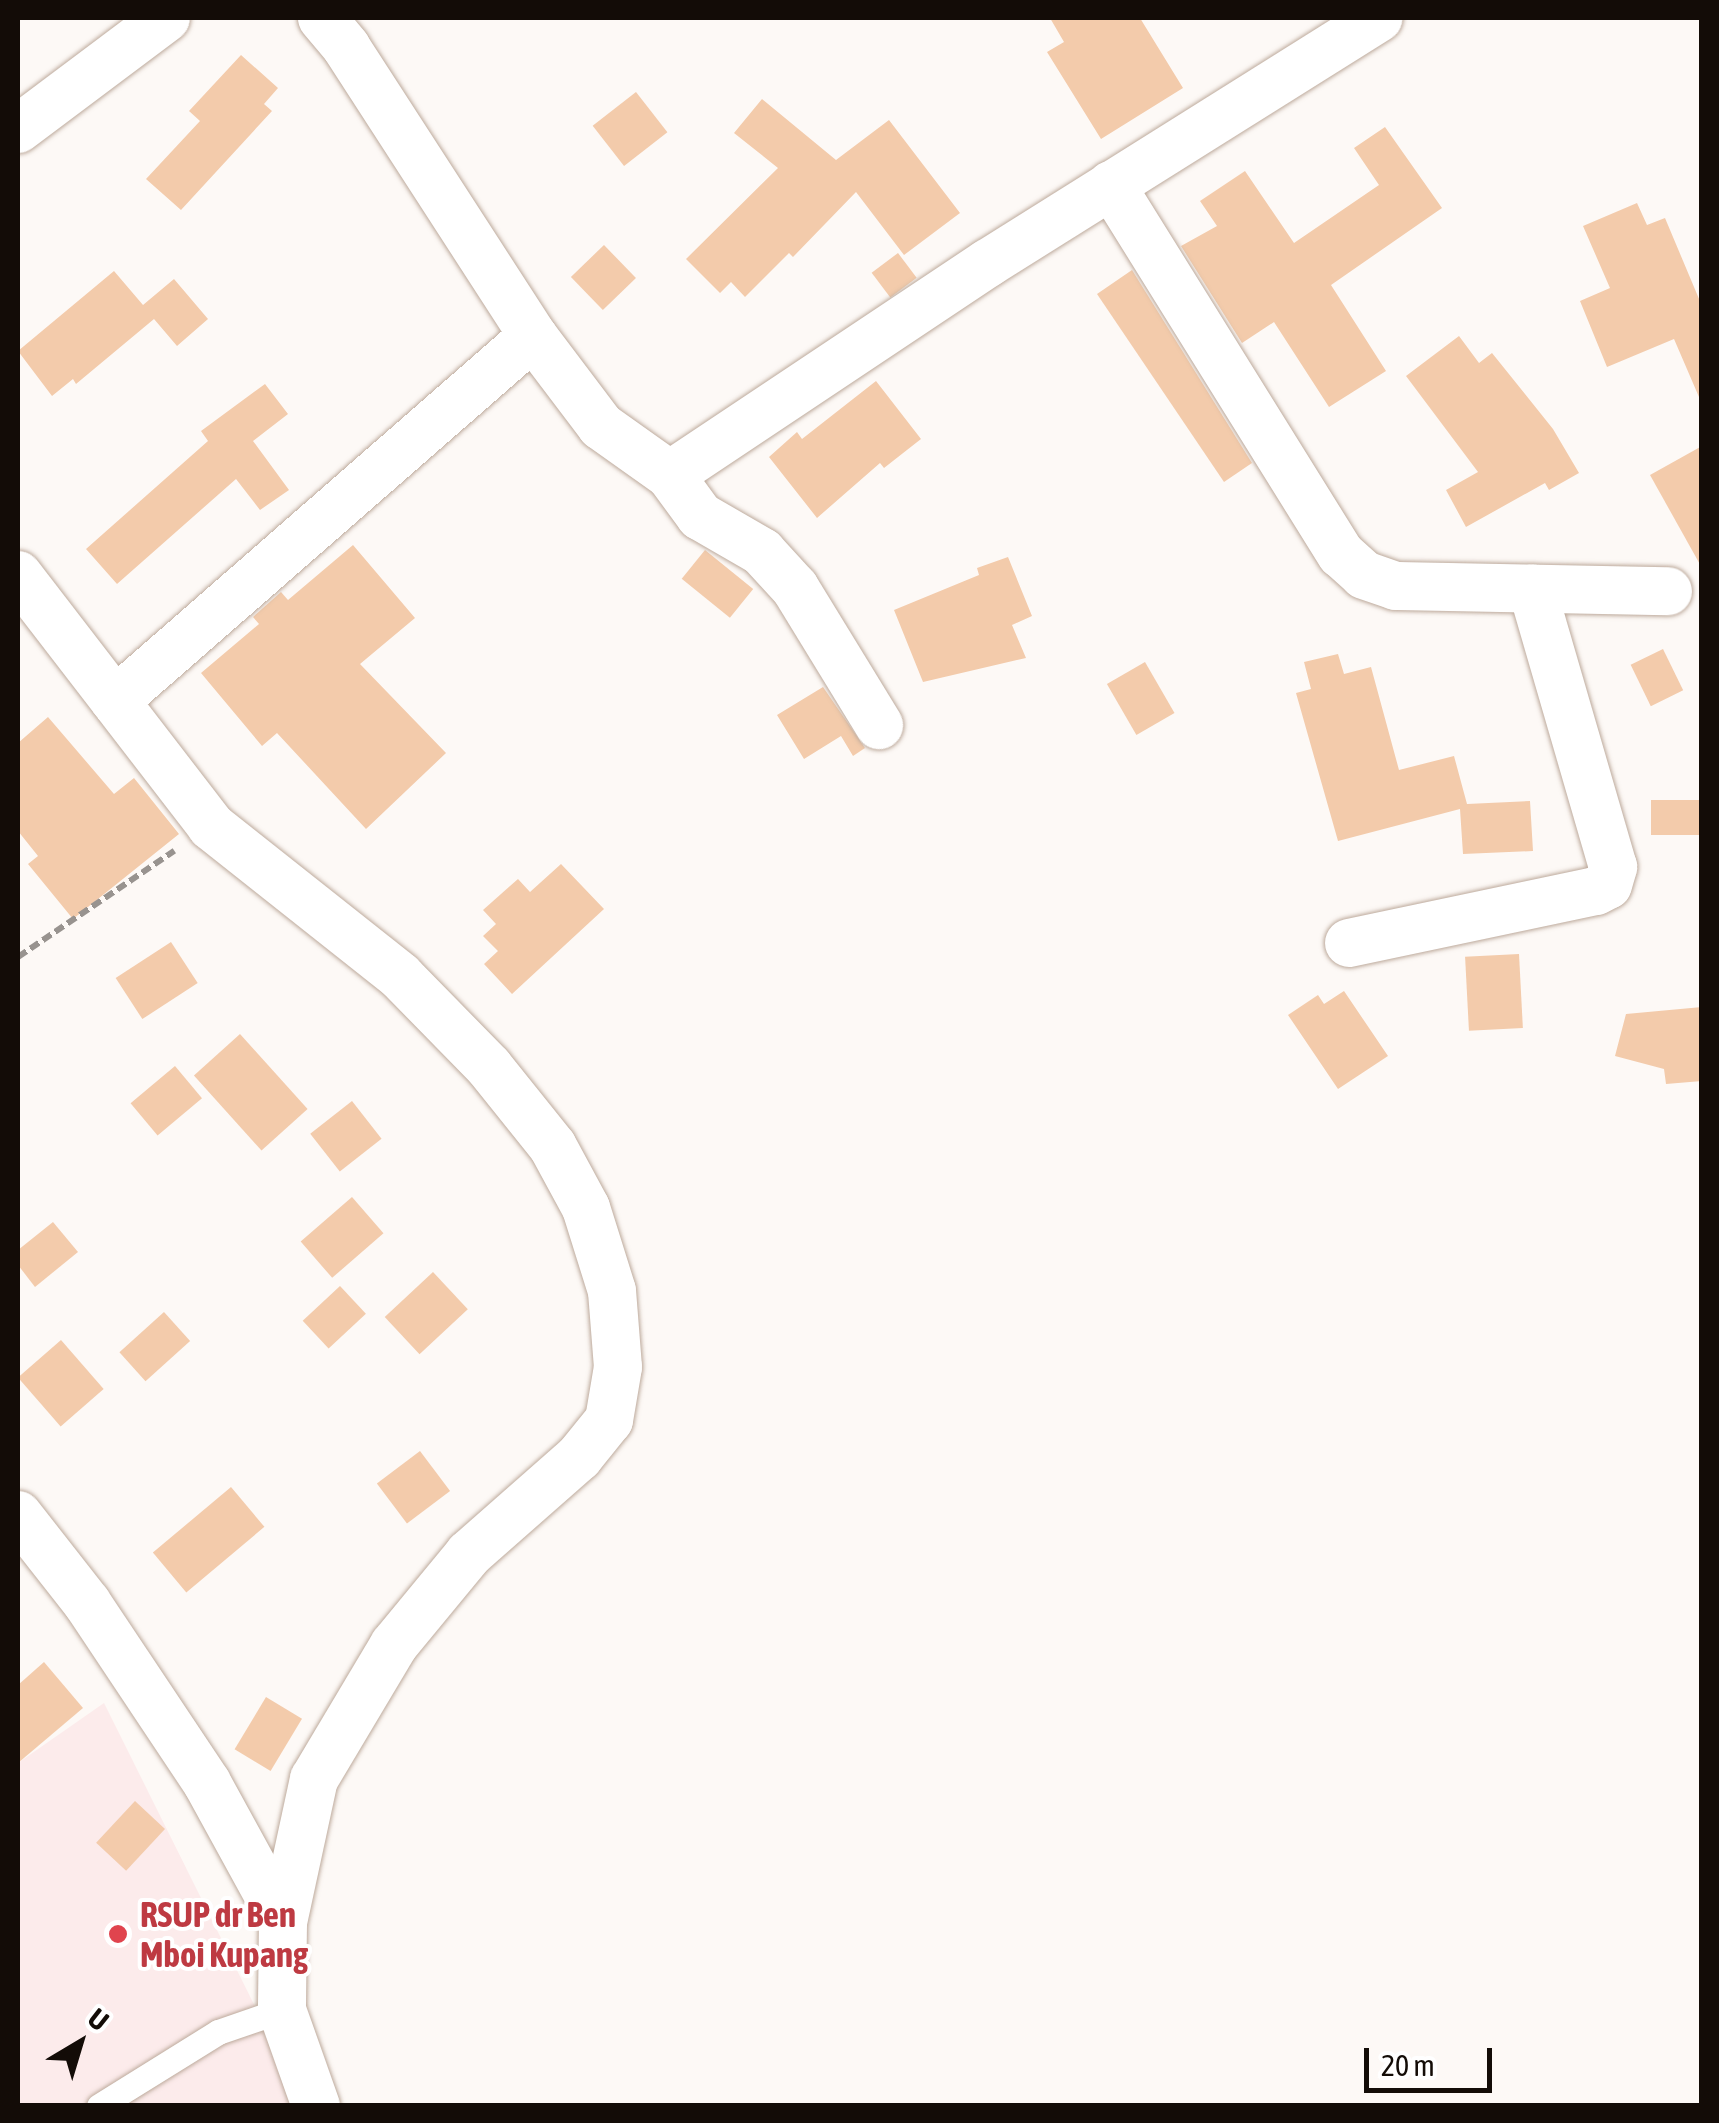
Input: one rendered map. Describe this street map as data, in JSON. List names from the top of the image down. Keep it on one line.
{"places":["RSUP dr Ben Mboi Kupang"],"scale_bar":"20 m","north":"top right"}
